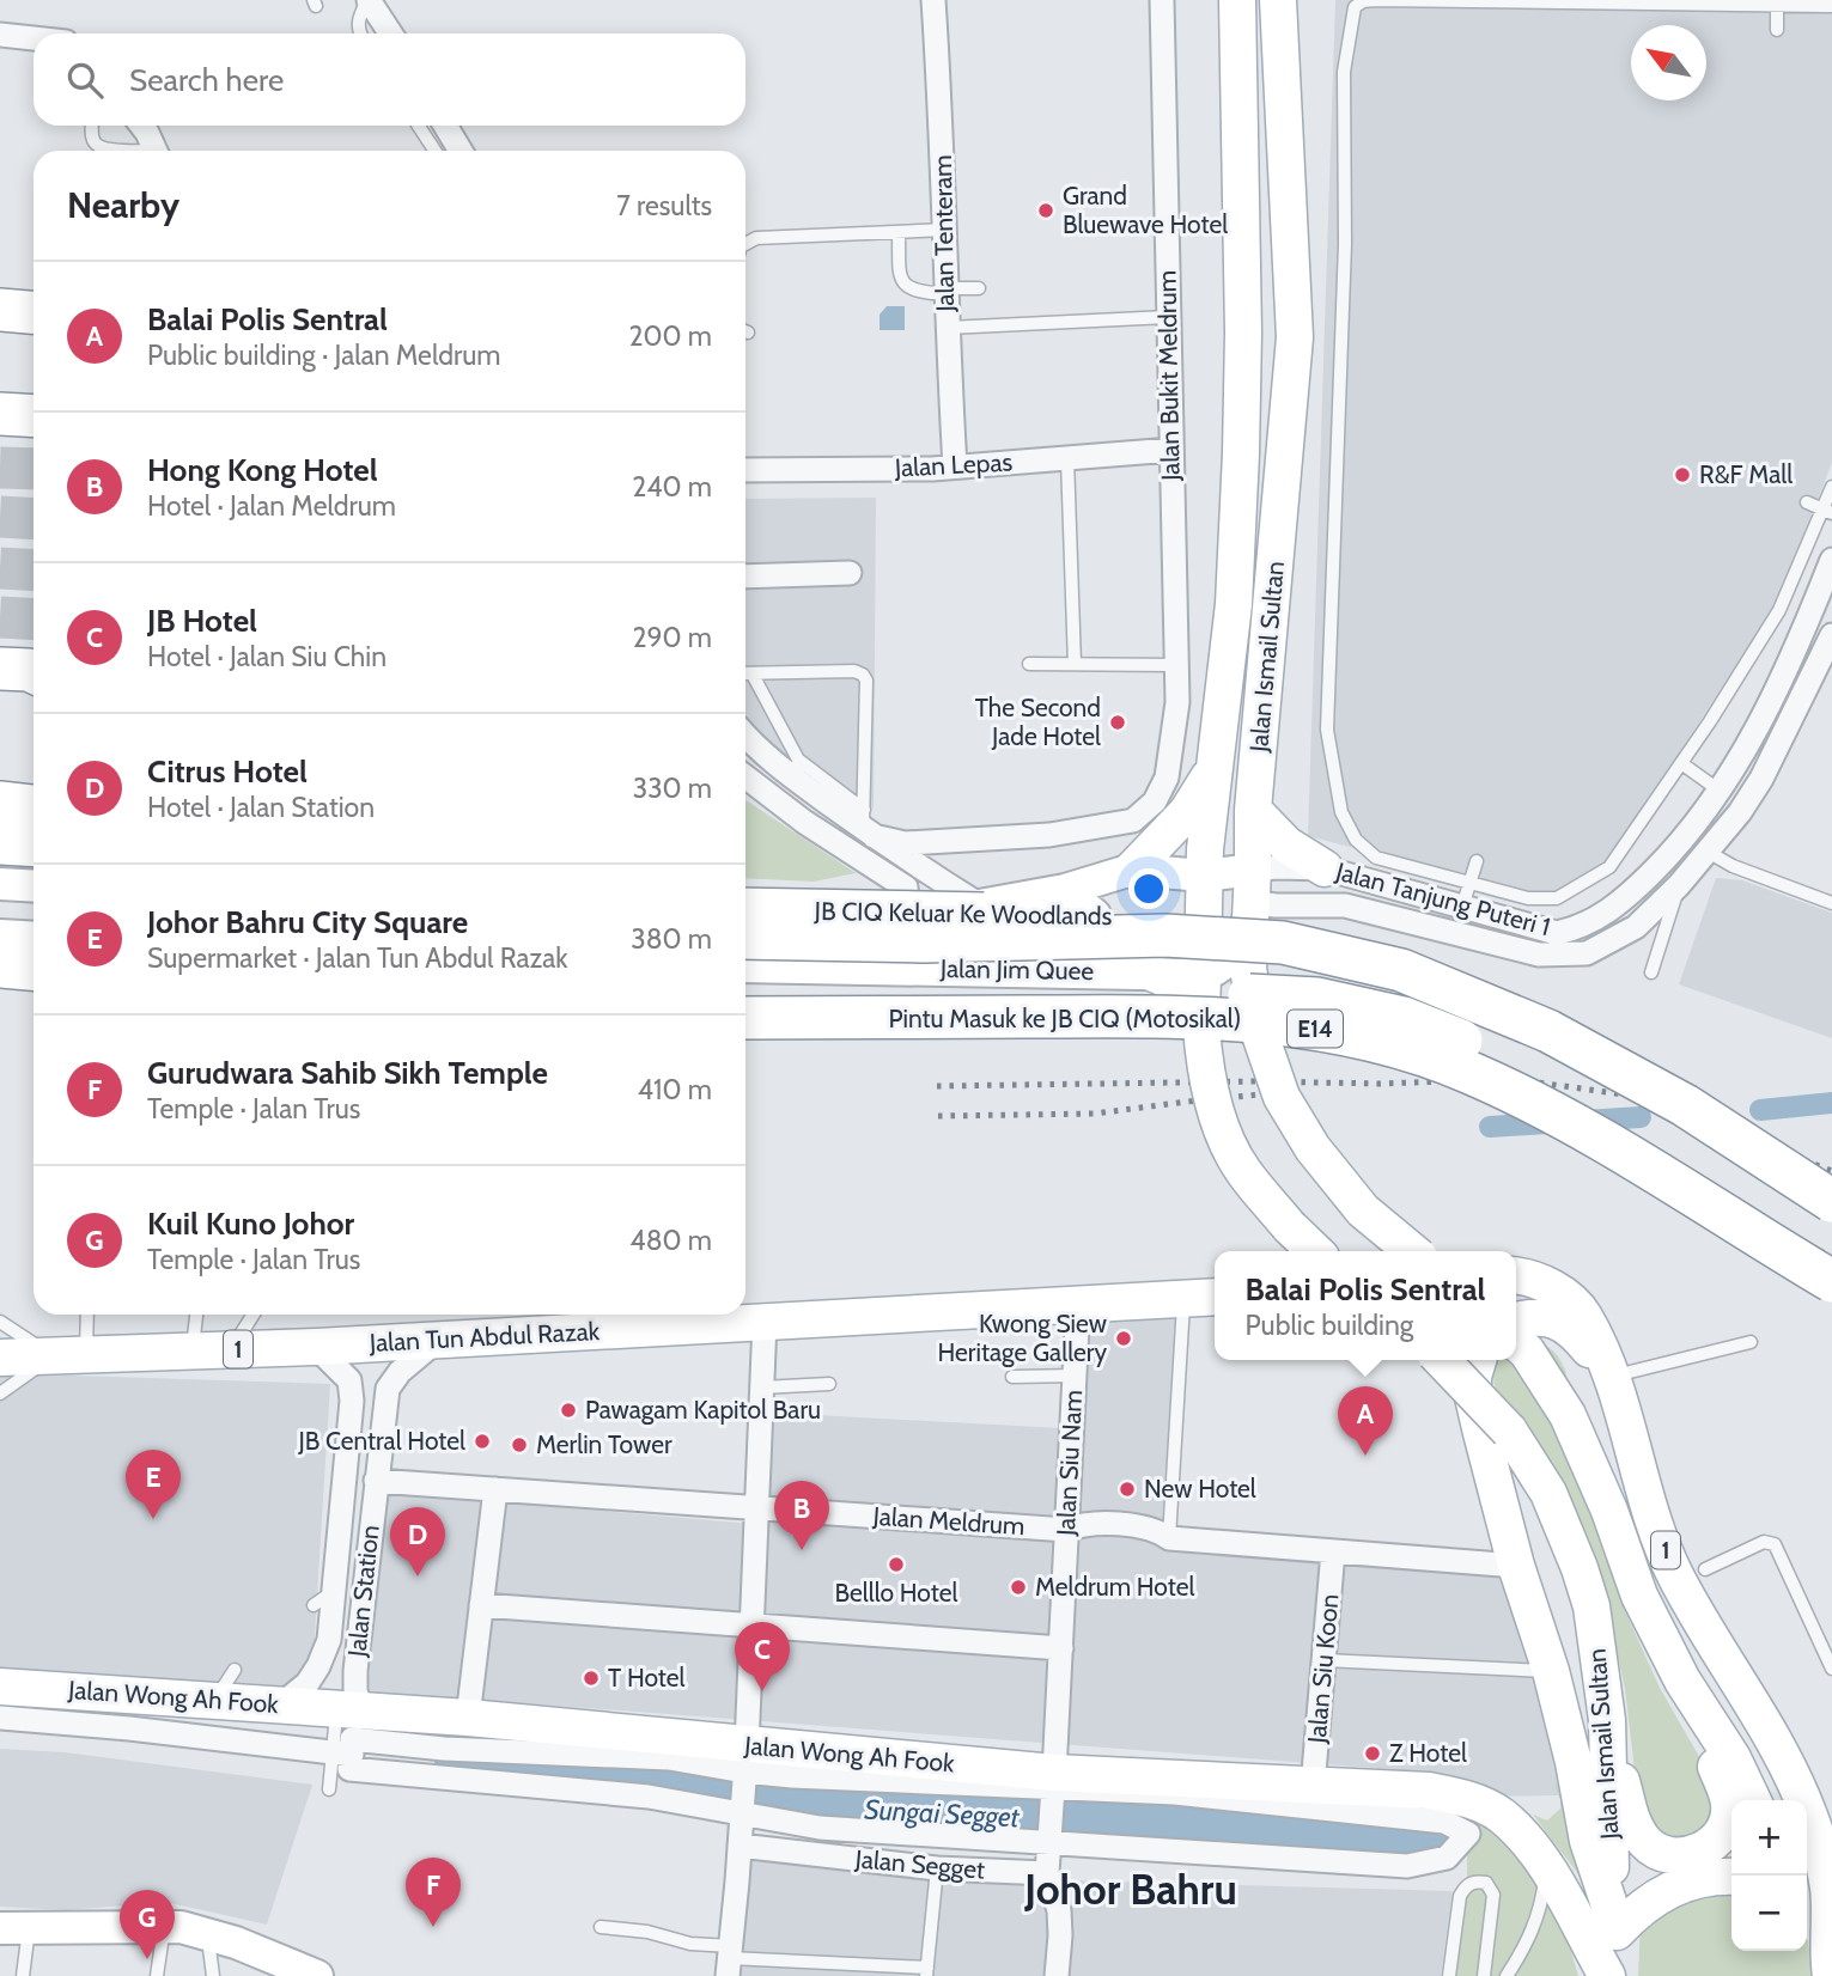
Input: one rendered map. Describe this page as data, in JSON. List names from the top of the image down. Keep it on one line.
{"streets":{"highway":["JB CIQ Keluar Ke Woodlands","Pintu Masuk ke JB CIQ (Motosikal)","E14"],"main road":["Jalan Ismail Sultan","Jalan Jim Quee","Jalan Tun Abdul Razak","1","Jalan Wong Ah Fook"],"street":["Jalan Tenteram","Jalan Bukit Meldrum","Jalan Lepas","Jalan Tanjung Puteri 1","Jalan Siu Nam","Jalan Meldrum","Jalan Station","Jalan Siu Koon","Jalan Segget"]},"crossings":[["Jalan Tenteram","Jalan Lepas"],["Jalan Bukit Meldrum","Jalan Lepas"],["Jalan Ismail Sultan","Jalan Tanjung Puteri 1"],["Jalan Ismail Sultan","Jalan Jim Quee"],["Jalan Ismail Sultan","Jalan Wong Ah Fook"],["JB CIQ Keluar Ke Woodlands","Jalan Jim Quee"],["JB CIQ Keluar Ke Woodlands","E14"],["Jalan Jim Quee","E14"],["Jalan Tun Abdul Razak","Jalan Siu Nam"],["Jalan Tun Abdul Razak","Jalan Station"],["Jalan Siu Nam","Jalan Meldrum"],["Jalan Siu Nam","Jalan Wong Ah Fook"],["Jalan Siu Nam","Jalan Segget"],["Jalan Meldrum","Jalan Station"],["Jalan Meldrum","Jalan Siu Koon"],["Jalan Station","Jalan Wong Ah Fook"],["Jalan Siu Koon","Jalan Wong Ah Fook"]],"districts":["Johor Bahru"],"water":["Sungai Segget"],"places":["Grand Bluewave Hotel","R&F Mall","The Second Jade Hotel","Kwong Siew Heritage Gallery","Pawagam Kapitol Baru","JB Central Hotel","Merlin Tower","New Hotel","Belllo Hotel","Meldrum Hotel","T Hotel","Z Hotel"],"north":"top left","page":{"search":"Search here","heading":["Nearby","7 results"],"list":[{"mark":"A","name":"Balai Polis Sentral","note":"Public building · Jalan Meldrum","value":"200 m"},{"mark":"B","name":"Hong Kong Hotel","note":"Hotel · Jalan Meldrum","value":"240 m"},{"mark":"C","name":"JB Hotel","note":"Hotel · Jalan Siu Chin","value":"290 m"},{"mark":"D","name":"Citrus Hotel","note":"Hotel · Jalan Station","value":"330 m"},{"mark":"E","name":"Johor Bahru City Square","note":"Supermarket · Jalan Tun Abdul Razak","value":"380 m"},{"mark":"F","name":"Gurudwara Sahib Sikh Temple","note":"Temple · Jalan Trus","value":"410 m"},{"mark":"G","name":"Kuil Kuno Johor","note":"Temple · Jalan Trus","value":"480 m"}],"popup":["Balai Polis Sentral","Public building"],"pins":["A","E","B","D","C","F","G"],"map_buttons":["+","−"]}}
